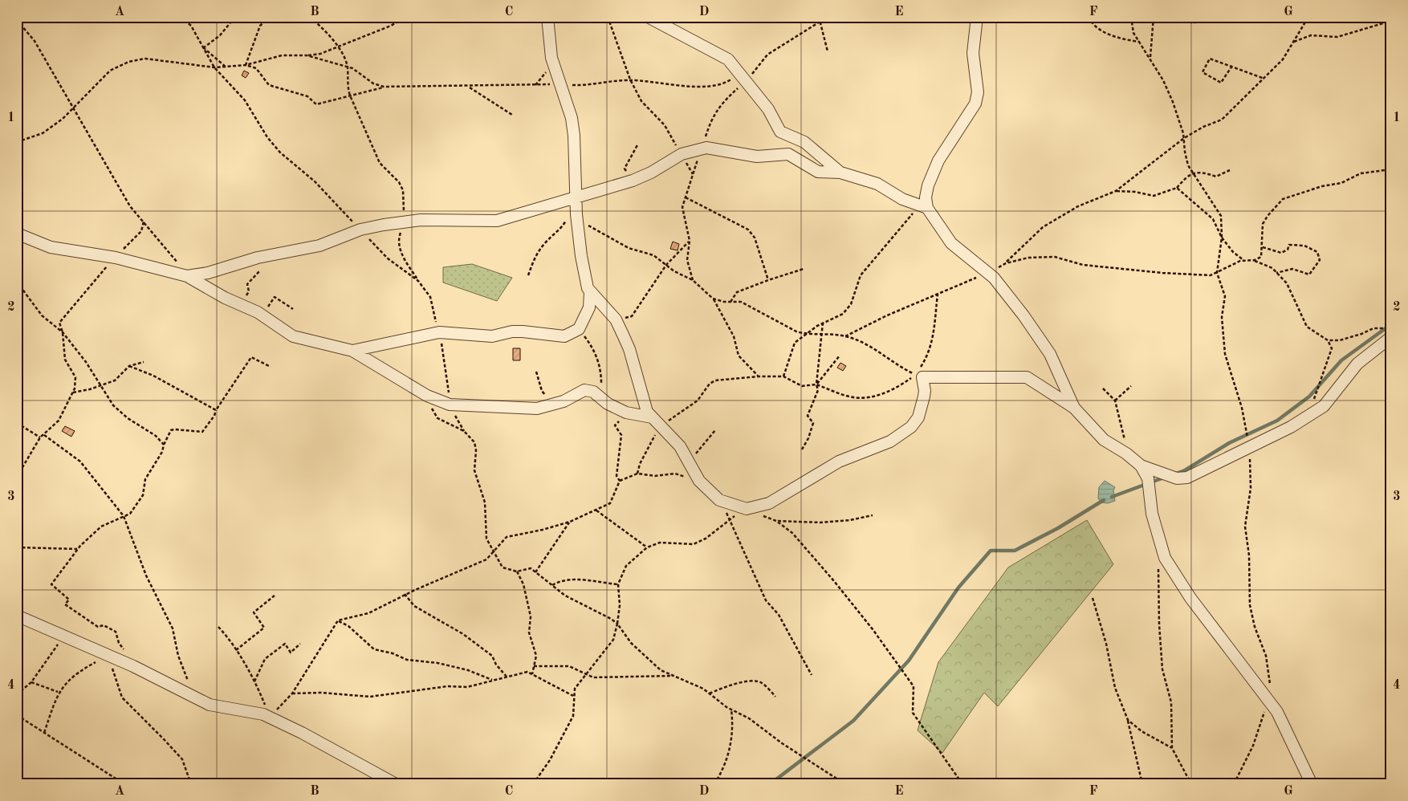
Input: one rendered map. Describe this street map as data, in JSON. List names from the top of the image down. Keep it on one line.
{"grid":{"columns":["A","B","C","D","E","F","G"],"rows":["1","2","3","4"]}}
